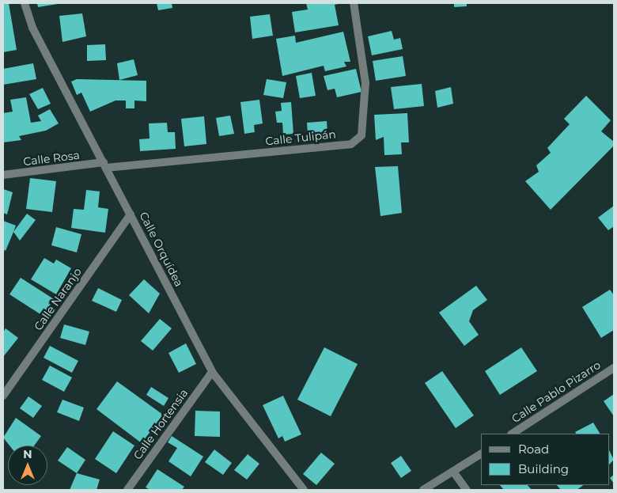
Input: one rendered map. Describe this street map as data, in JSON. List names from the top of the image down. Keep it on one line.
{"streets":{"street":["Calle Tulipán","Calle Rosa","Calle Orquídea","Calle Naranjo","Calle Pablo Pizarro","Calle Hortensia"]},"crossings":[["Calle Tulipán","Calle Rosa"],["Calle Tulipán","Calle Orquídea"],["Calle Rosa","Calle Orquídea"],["Calle Orquídea","Calle Naranjo"],["Calle Orquídea","Calle Hortensia"]],"legend":["Road","Building"],"north":"top"}
